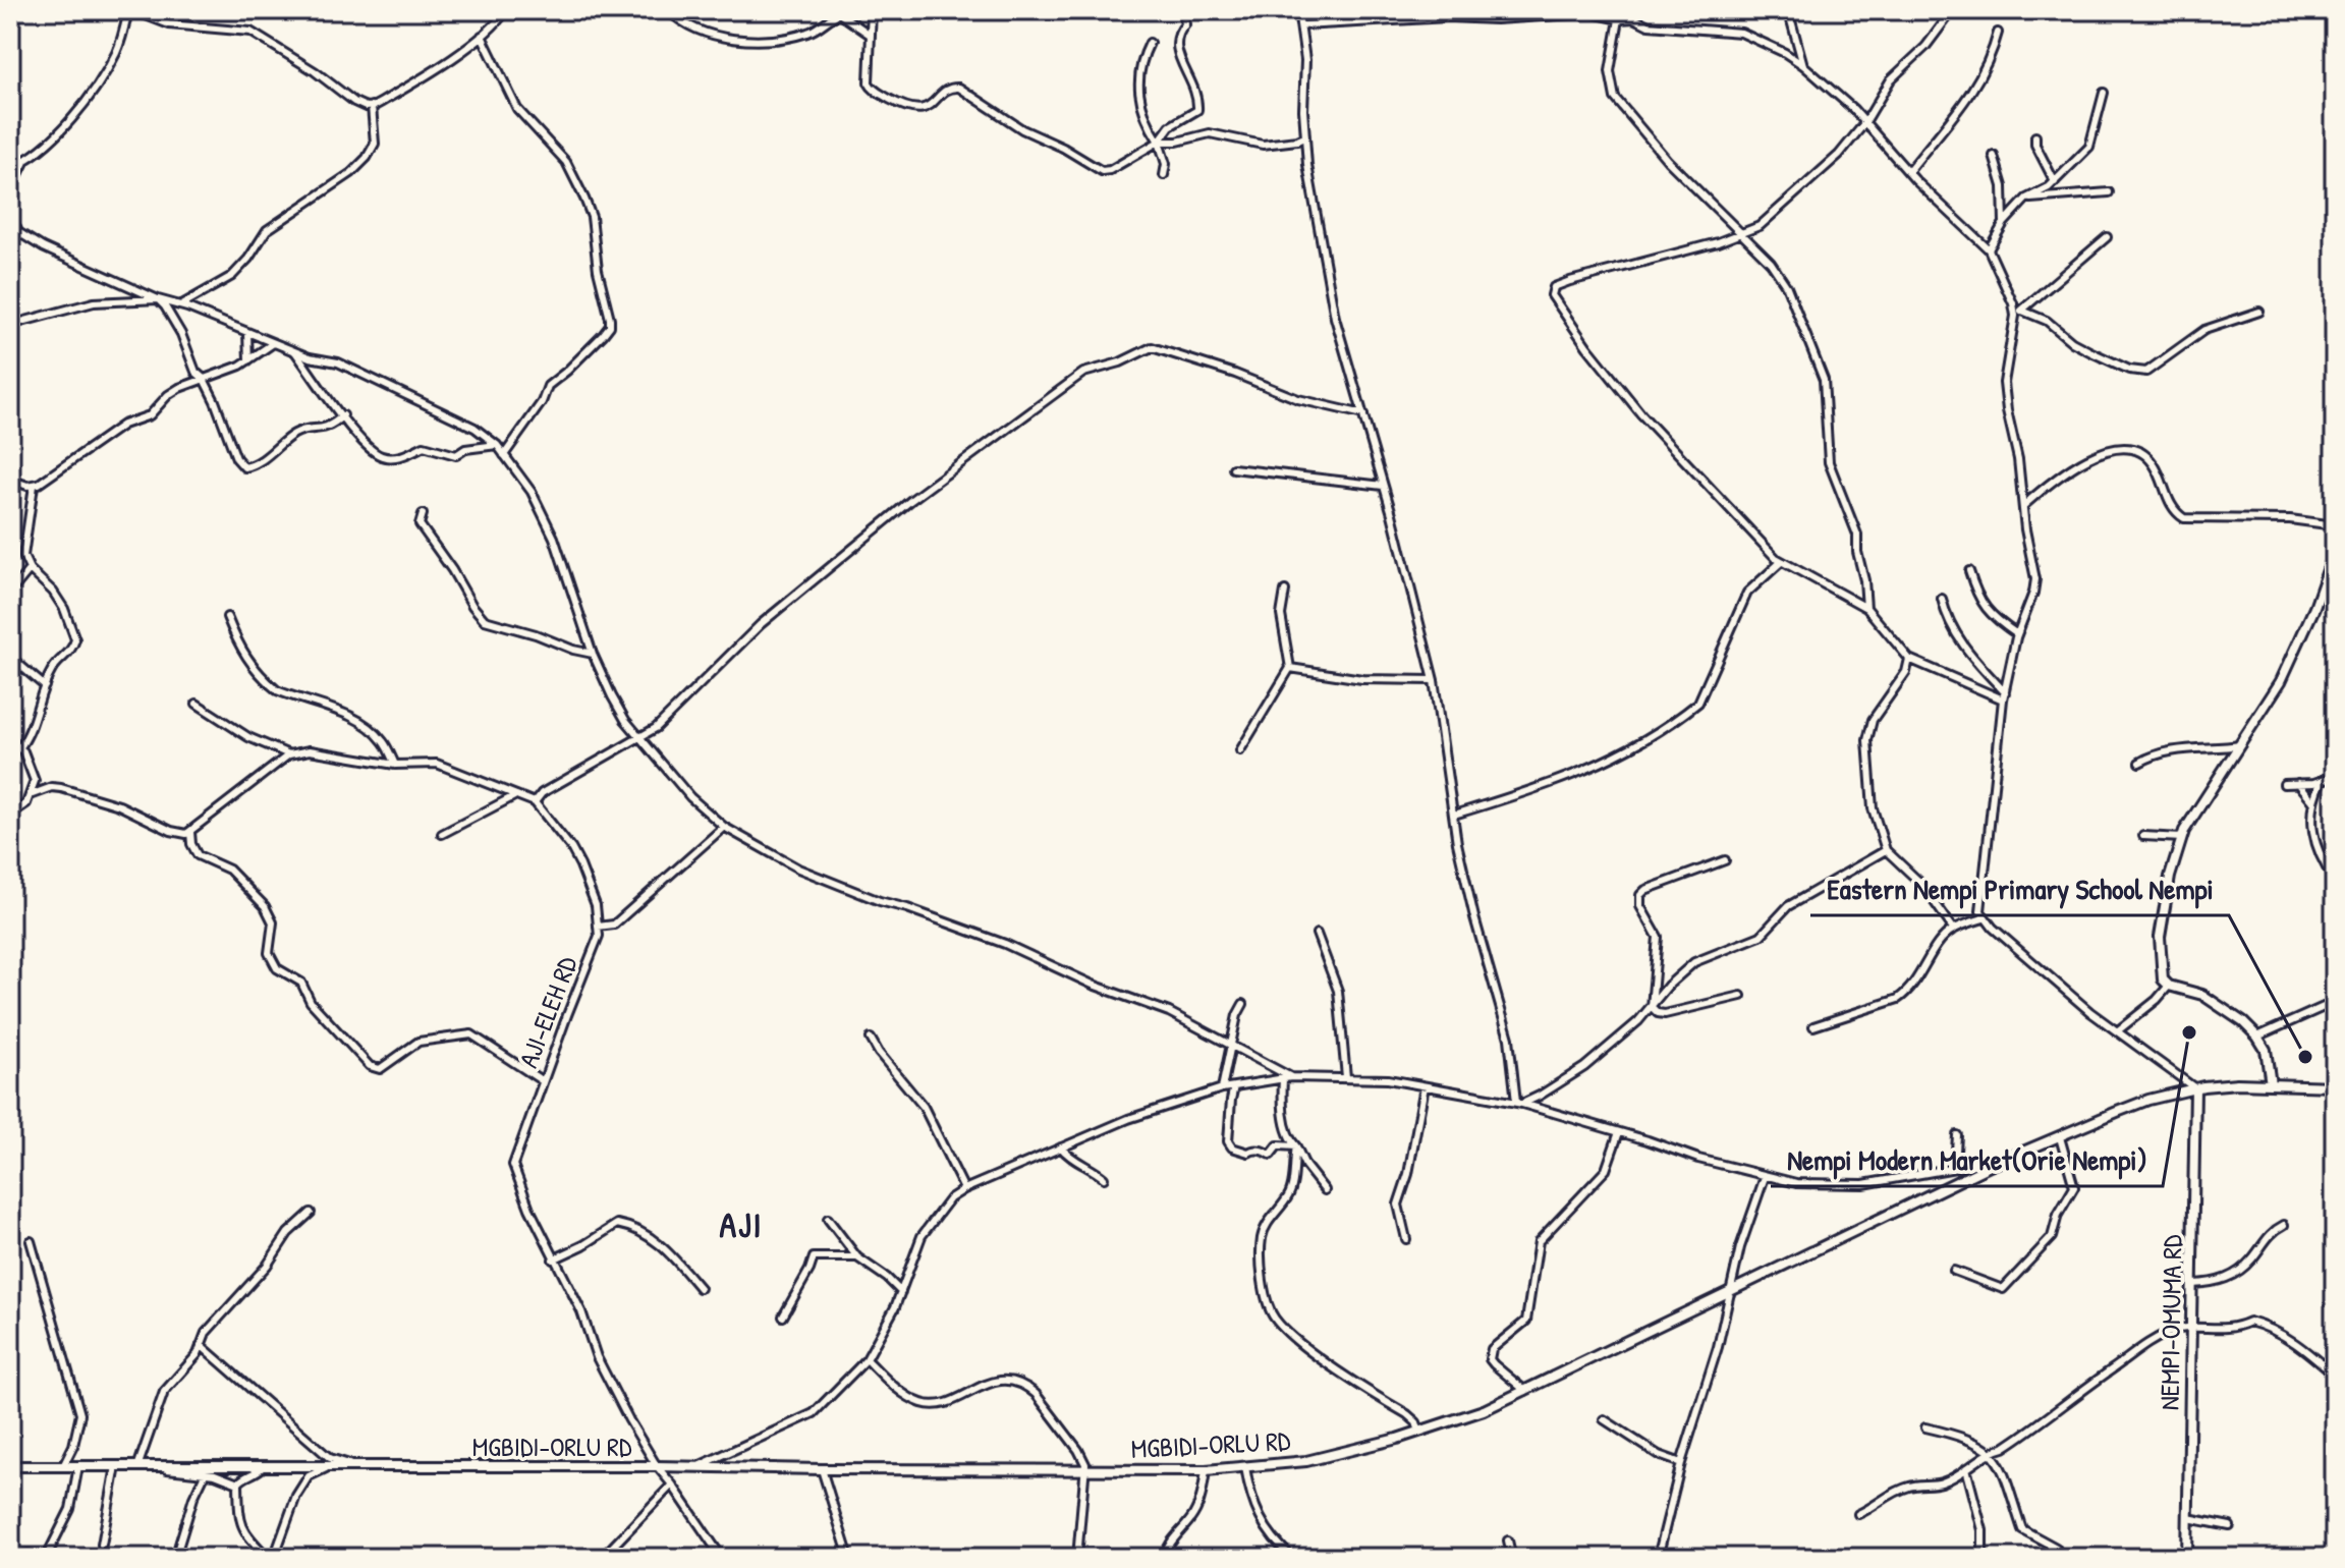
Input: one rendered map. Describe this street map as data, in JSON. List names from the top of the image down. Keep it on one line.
{"streets":{"main road":["NEMPI-OMUMA RD","MGBIDI-ORLU RD"],"street":["AJI-ELEH RD"]},"crossings":[["AJI-ELEH RD","MGBIDI-ORLU RD"],["NEMPI-OMUMA RD","MGBIDI-ORLU RD"]],"districts":["AJI"],"places":["Nempi Modern Market(Orie Nempi)","Eastern Nempi Primary School Nempi"]}
